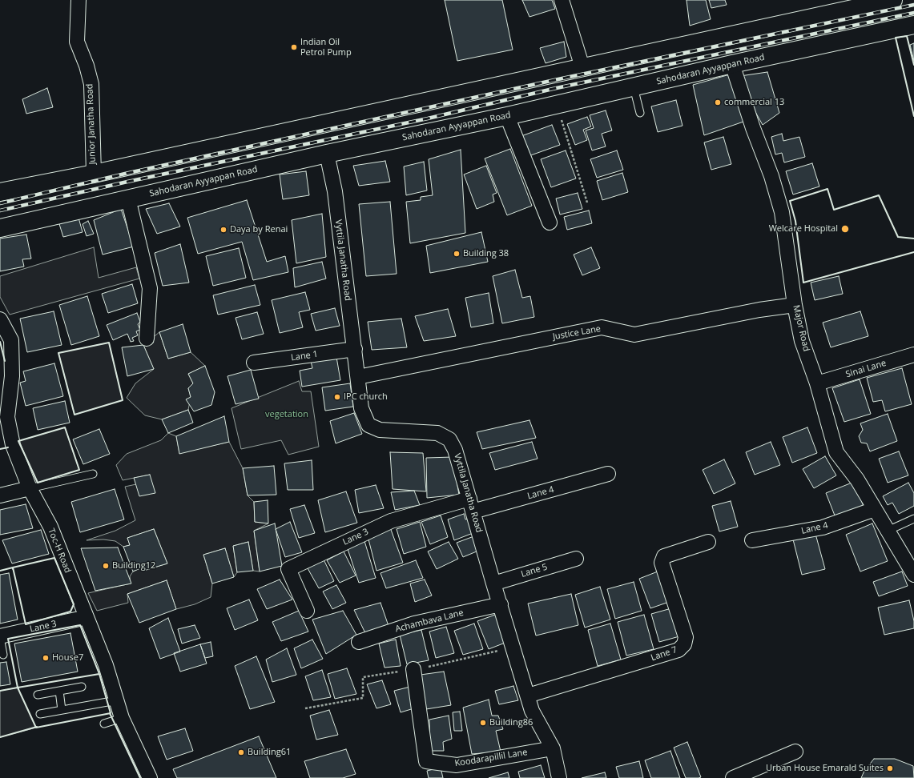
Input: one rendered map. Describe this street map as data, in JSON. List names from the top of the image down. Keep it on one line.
{"streets":{"main road":["Sahodaran Ayyappan Road"],"street":["Junior Janatha Road","Vyttila Janatha Road","Major Road","Justice Lane","Lane 1","Sinai Lane","Lane 4","Lane 3","Toc-H Road","Lane 5","Achambava Lane","Lane 7","Koodarapillil Lane"]},"crossings":[["Sahodaran Ayyappan Road","Vyttila Janatha Road"],["Sahodaran Ayyappan Road","Major Road"],["Vyttila Janatha Road","Justice Lane"],["Vyttila Janatha Road","Lane 1"],["Vyttila Janatha Road","Lane 4"],["Vyttila Janatha Road","Lane 3"],["Vyttila Janatha Road","Lane 5"],["Vyttila Janatha Road","Achambava Lane"],["Vyttila Janatha Road","Lane 7"],["Vyttila Janatha Road","Koodarapillil Lane"],["Major Road","Justice Lane"],["Major Road","Sinai Lane"],["Major Road","Lane 4"],["Lane 4","Lane 3"],["Lane 3","Toc-H Road"]],"parks":["vegetation"],"places":["Indian Oil Petrol Pump","commercial 13","Welcare Hospital","Daya by Renai","Building 38","IPC church","Building12","House7","Building86","Building61","Urban House Emarald Suites"]}
